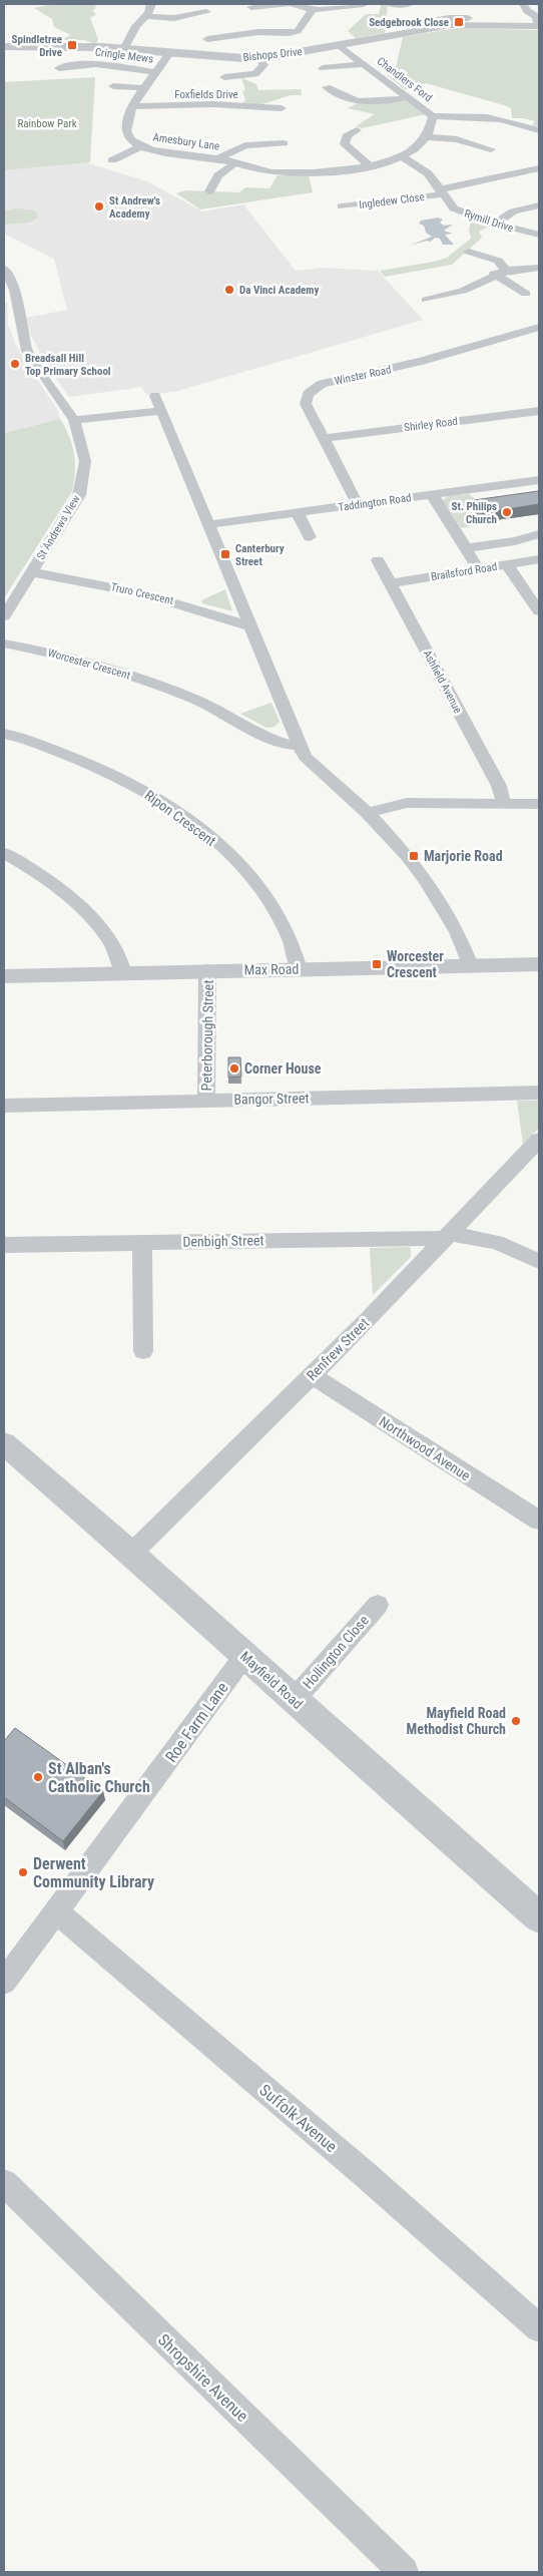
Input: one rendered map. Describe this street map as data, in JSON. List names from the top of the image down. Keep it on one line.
{"streets":{"street":["Bishops Drive","Cringle Mews","Chandlers Ford","Foxfields Drive","Amesbury Lane","Ingledew Close","Rymill Drive","Winster Road","Shirley Road","Taddington Road","St Andrews View","Brailsford Road","Truro Crescent","Worcester Crescent","Ashfield Avenue","Ripon Crescent","Max Road","Peterborough Street","Bangor Street","Denbigh Street","Renfrew Street","Northwood Avenue","Hollington Close","Mayfield Road","Roe Farm Lane","Suffolk Avenue","Shropshire Avenue"]},"crossings":[["Bishops Drive","Chandlers Ford"],["Bishops Drive","Amesbury Lane"],["Cringle Mews","Amesbury Lane"],["Foxfields Drive","Amesbury Lane"],["Ingledew Close","Rymill Drive"],["Winster Road","Shirley Road"],["Winster Road","Taddington Road"],["St Andrews View","Truro Crescent"],["Brailsford Road","Ashfield Avenue"],["Ripon Crescent","Max Road"],["Max Road","Peterborough Street"],["Peterborough Street","Bangor Street"],["Denbigh Street","Renfrew Street"],["Renfrew Street","Northwood Avenue"],["Renfrew Street","Mayfield Road"],["Hollington Close","Mayfield Road"],["Mayfield Road","Roe Farm Lane"],["Roe Farm Lane","Suffolk Avenue"]],"parks":["Rainbow Park"],"places":{"transit":["Sedgebrook Close","Spindletree Drive","Canterbury Street","Marjorie Road","Worcester Crescent"],"other":["St Andrew's Academy","Da Vinci Academy","Breadsall Hill Top Primary School","St. Philips Church","Corner House","Mayfield Road Methodist Church","St Alban's Catholic Church","Derwent Community Library"]}}
